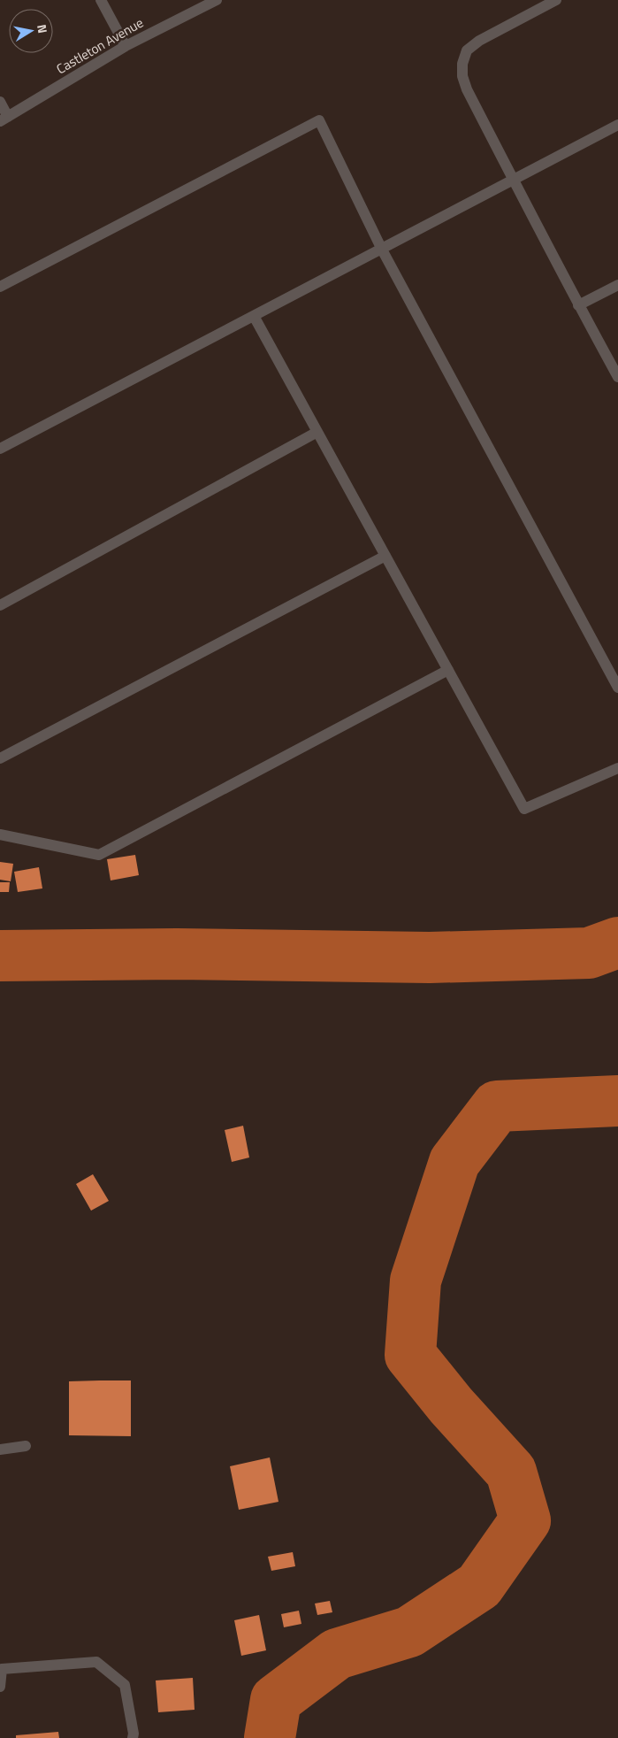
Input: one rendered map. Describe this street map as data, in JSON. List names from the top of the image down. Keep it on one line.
{"streets":{"street":["Castleton Avenue"]},"north":"right"}
